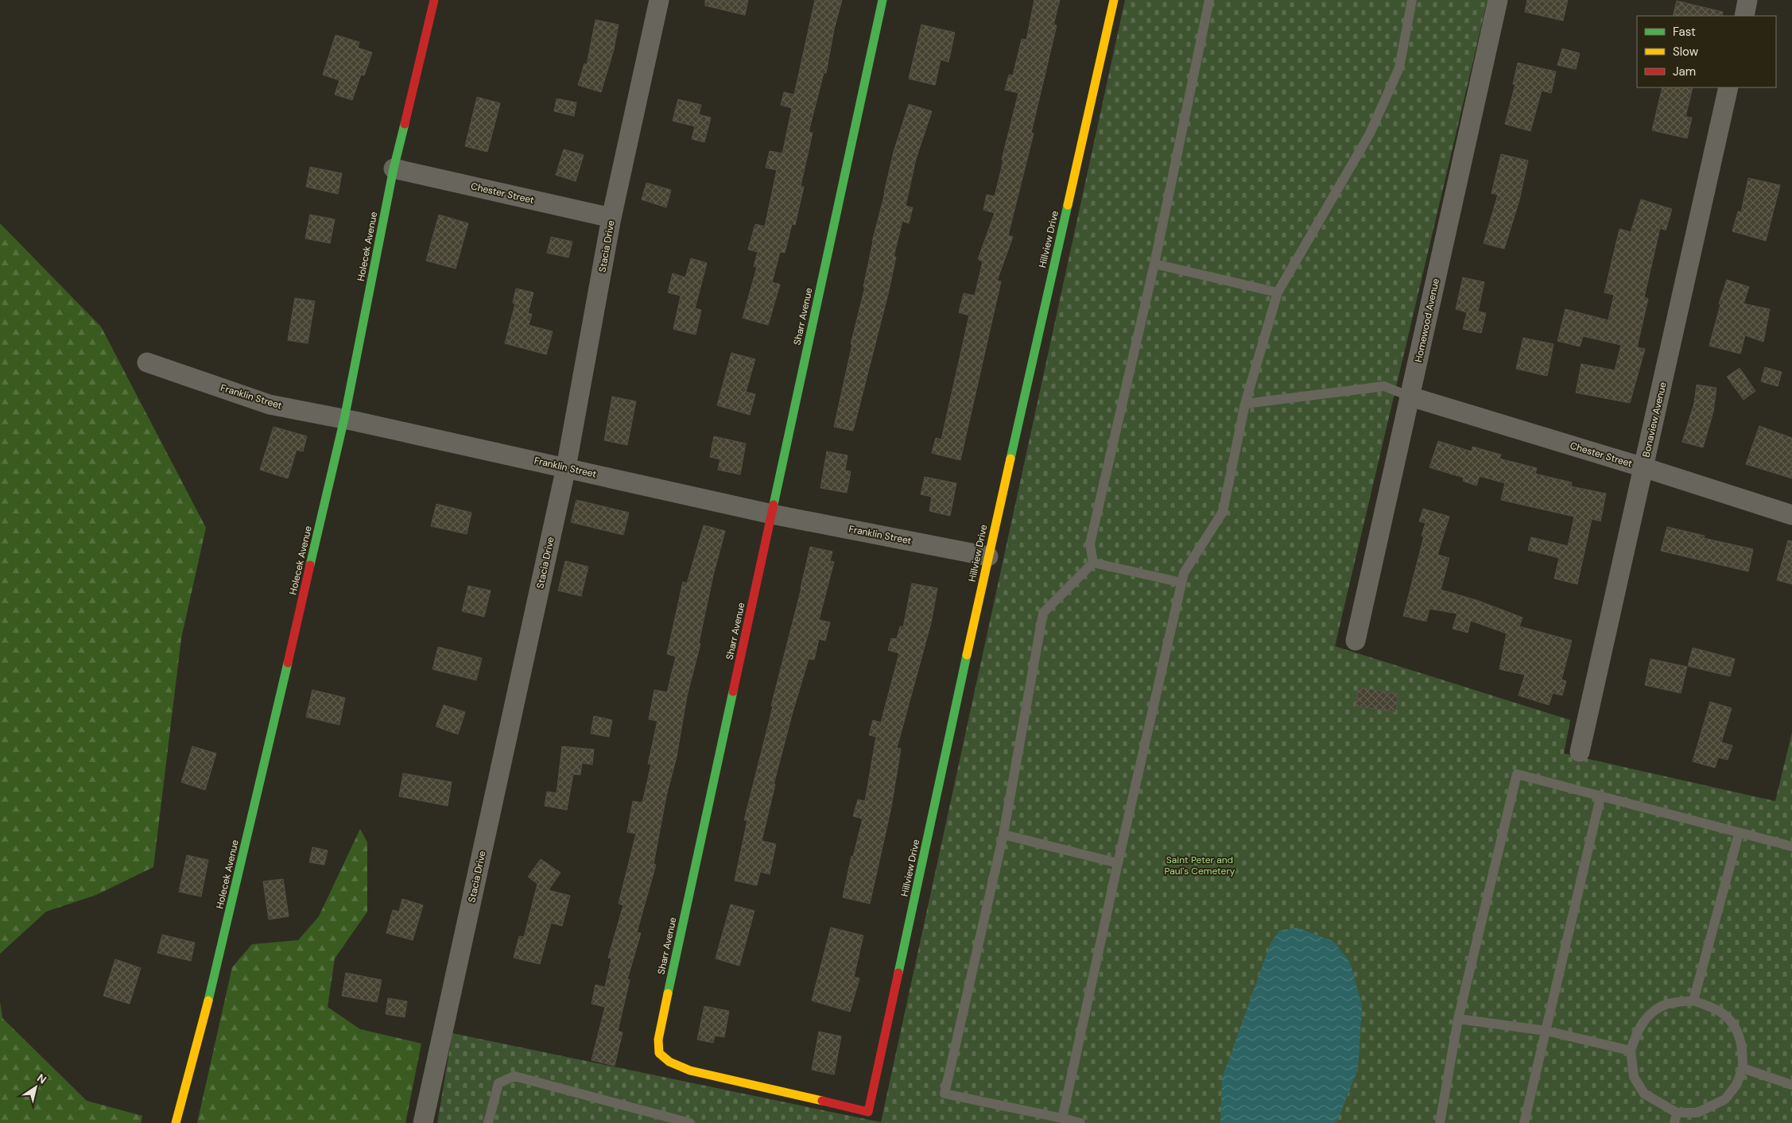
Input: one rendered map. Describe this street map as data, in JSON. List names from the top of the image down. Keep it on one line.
{"streets":{"street":["Chester Street","Hillview Drive","Holecek Avenue","Stacia Drive","Sharr Avenue","Homewood Avenue","Franklin Street","Bonaview Avenue"]},"crossings":[["Chester Street","Holecek Avenue"],["Chester Street","Stacia Drive"],["Chester Street","Homewood Avenue"],["Chester Street","Bonaview Avenue"],["Hillview Drive","Sharr Avenue"],["Hillview Drive","Franklin Street"],["Holecek Avenue","Franklin Street"],["Stacia Drive","Franklin Street"],["Sharr Avenue","Franklin Street"]],"parks":["Saint Peter and Paul's Cemetery"],"legend":["Fast","Slow","Jam"],"north":"top right"}
